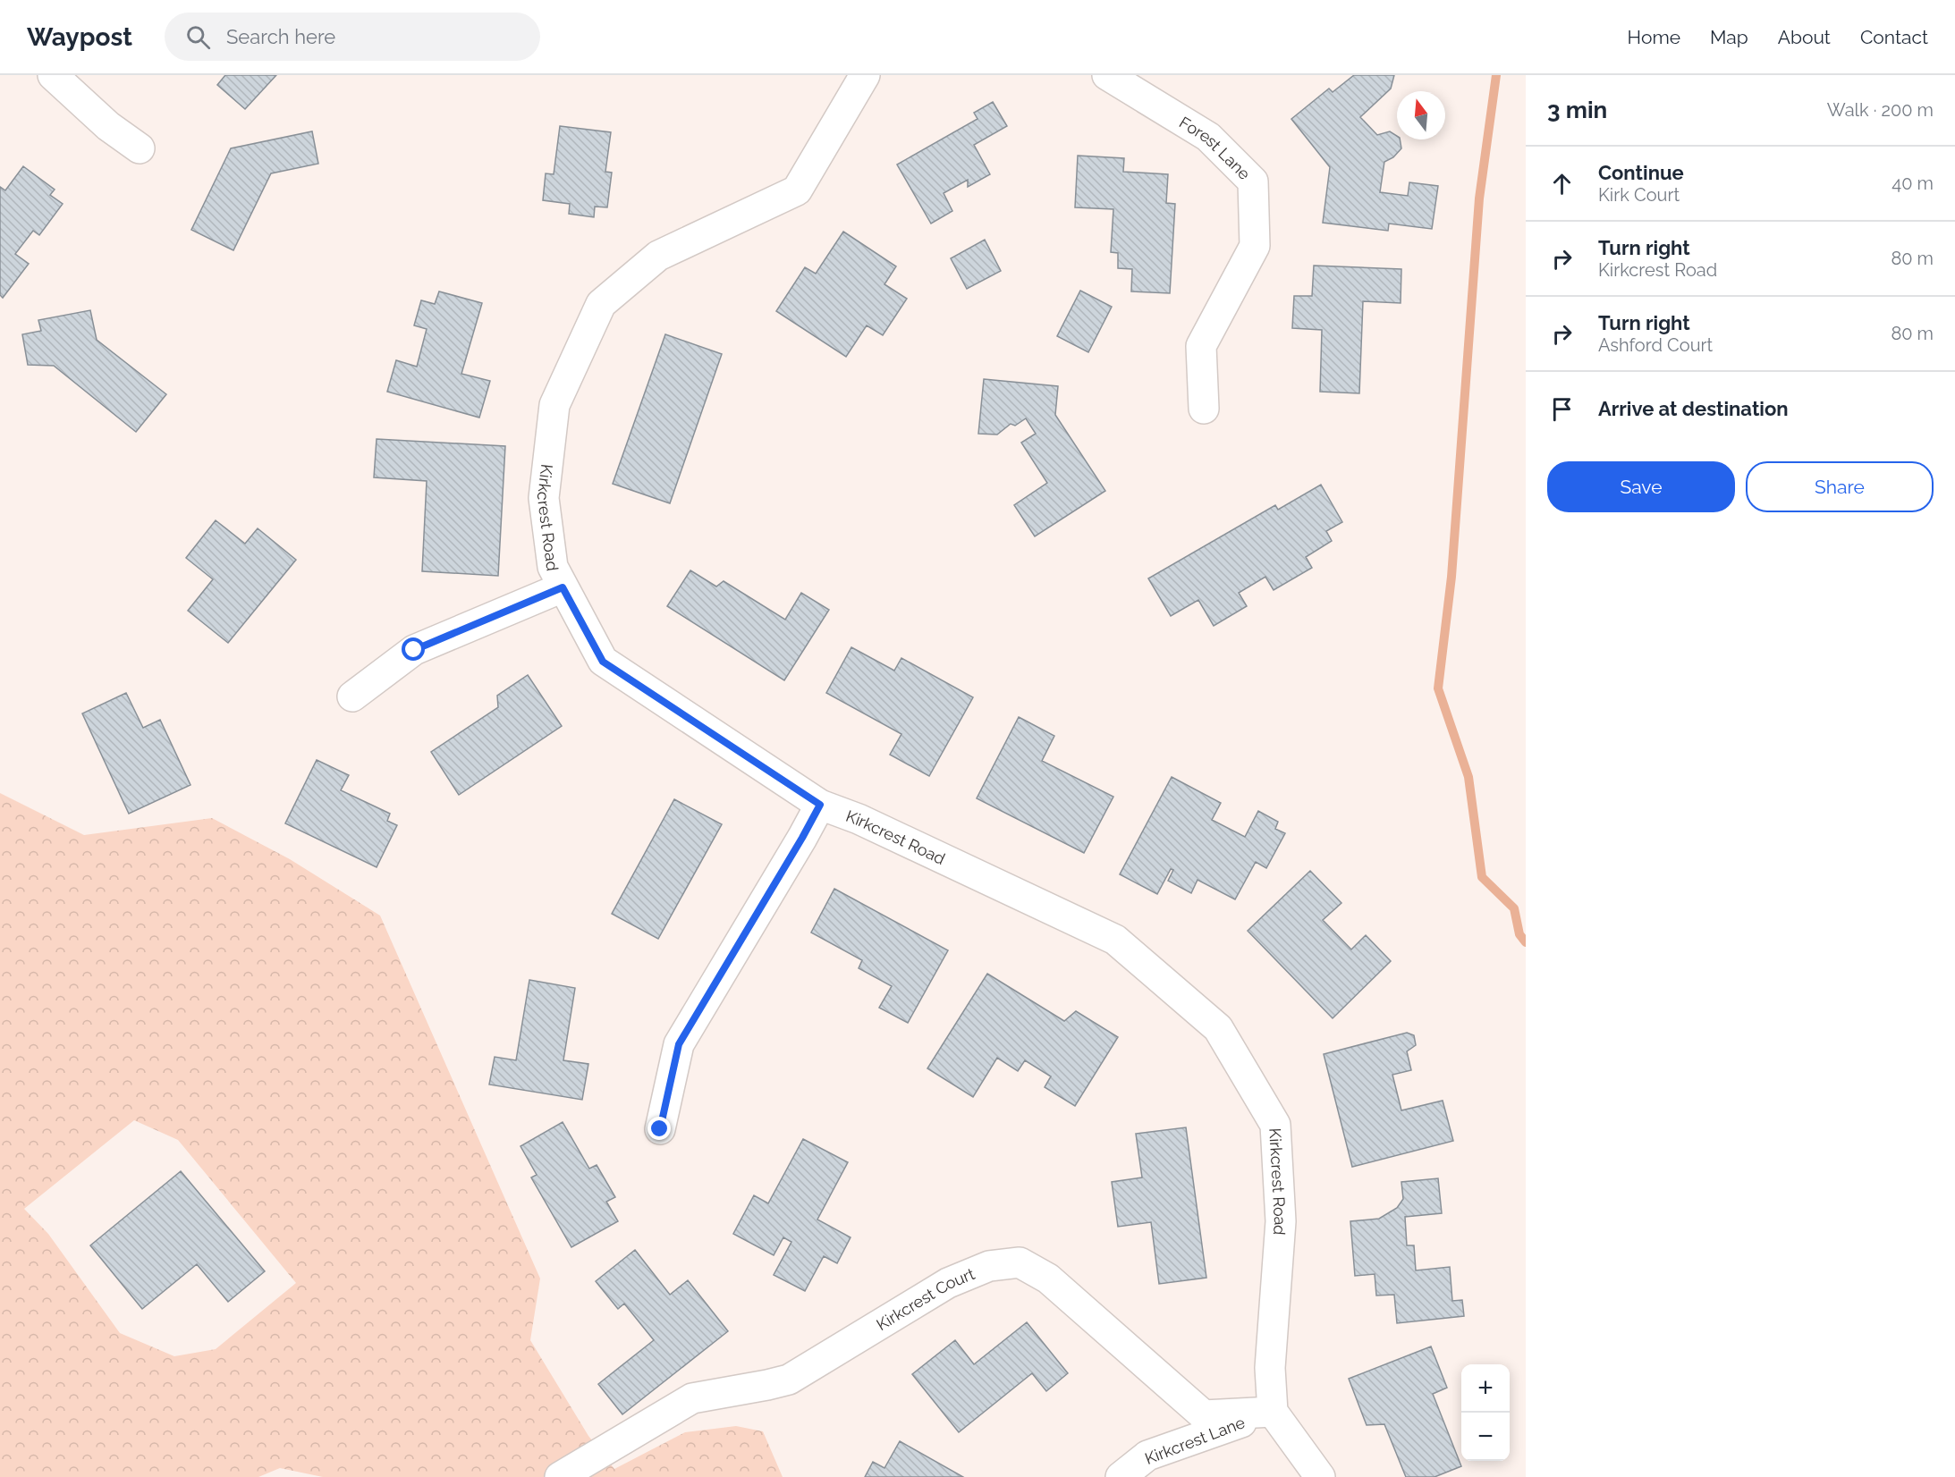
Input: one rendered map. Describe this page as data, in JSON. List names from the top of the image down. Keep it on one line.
{"streets":{"street":["Forest Lane","Kirkcrest Road","Kirkcrest Court","Kirkcrest Lane"]},"crossings":[["Kirkcrest Road","Kirkcrest Court"],["Kirkcrest Road","Kirkcrest Lane"],["Kirkcrest Court","Kirkcrest Lane"]],"north":"top","page":{"header":"Waypost","search":"Search here","nav":["Home","Map","About","Contact"],"heading":["3 min","Walk · 200 m"],"list":[["Continue","Kirk Court","40 m"],["Turn right","Kirkcrest Road","80 m"],["Turn right","Ashford Court","80 m"],"Arrive at destination"],"buttons":["Save","Share"],"map_buttons":["+","−"]}}
